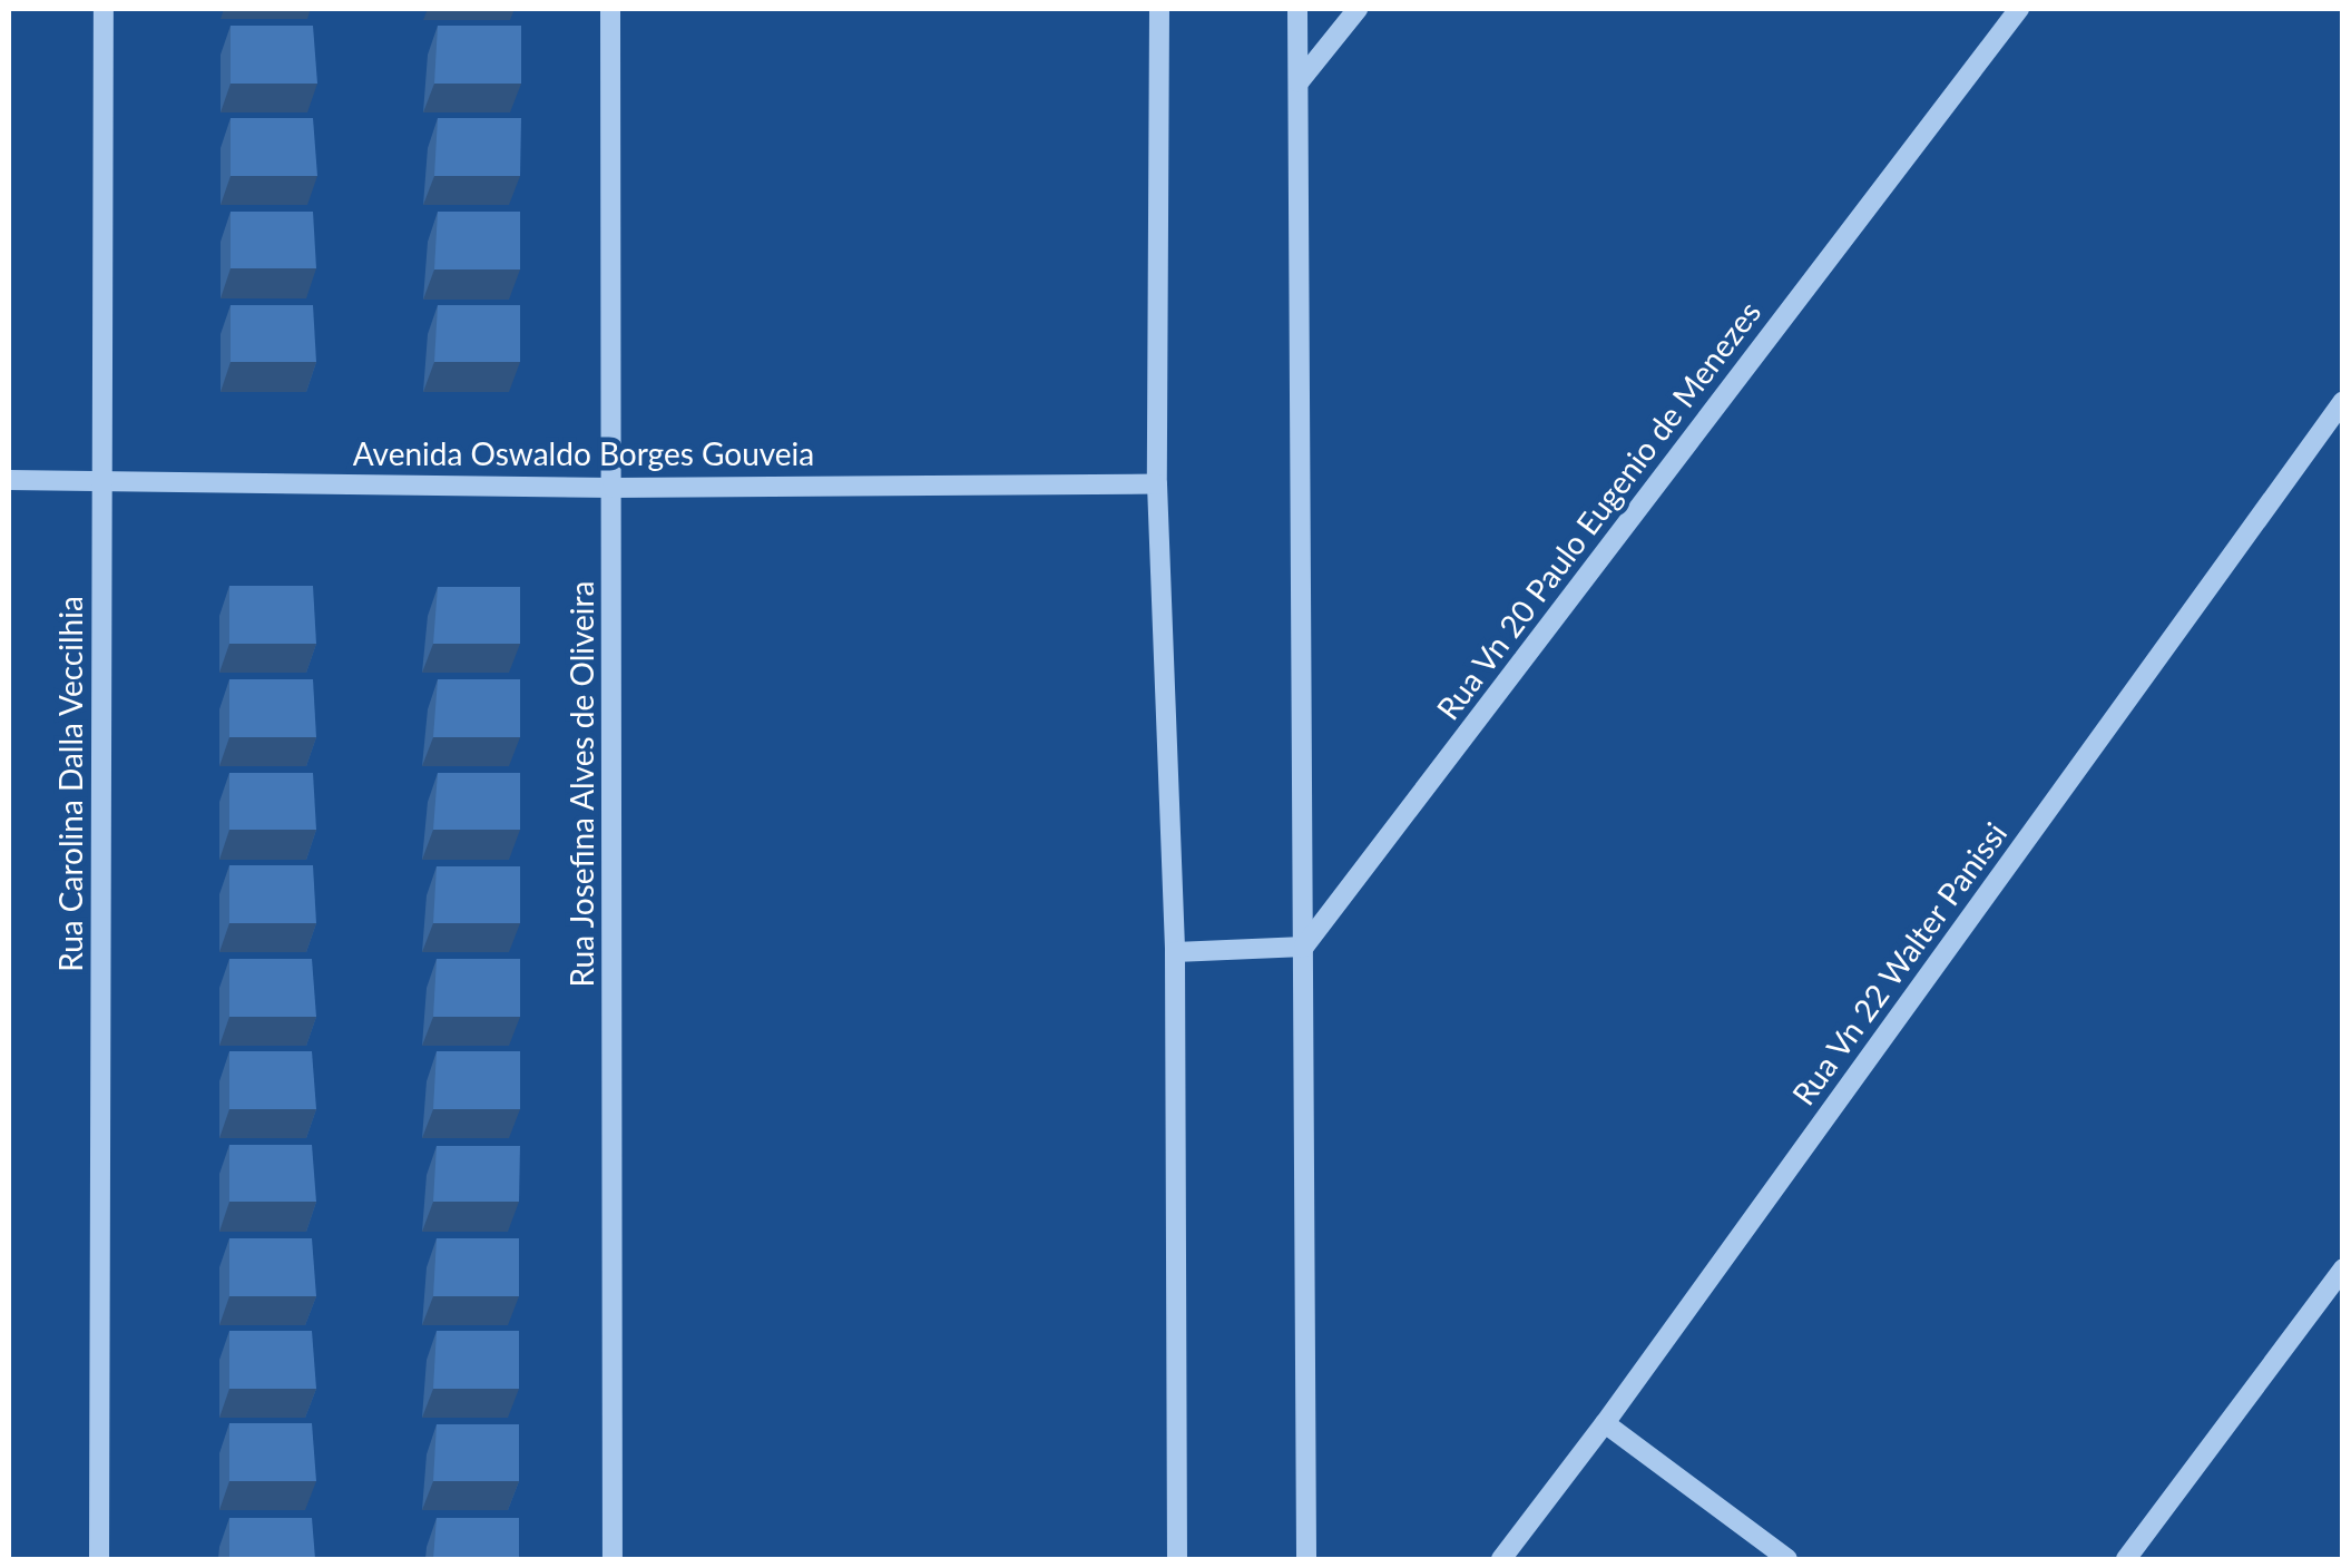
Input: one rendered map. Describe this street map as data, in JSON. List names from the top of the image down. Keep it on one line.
{"streets":{"street":["Avenida Oswaldo Borges Gouveia","Rua Vn 20 Paulo Eugenio de Menezes","Rua Carolina Dalla Veccilhia","Rua Josefina Alves de Oliveira","Rua Vn 22 Walter Panissi"]},"crossings":[["Avenida Oswaldo Borges Gouveia","Rua Carolina Dalla Veccilhia"],["Avenida Oswaldo Borges Gouveia","Rua Josefina Alves de Oliveira"]]}
